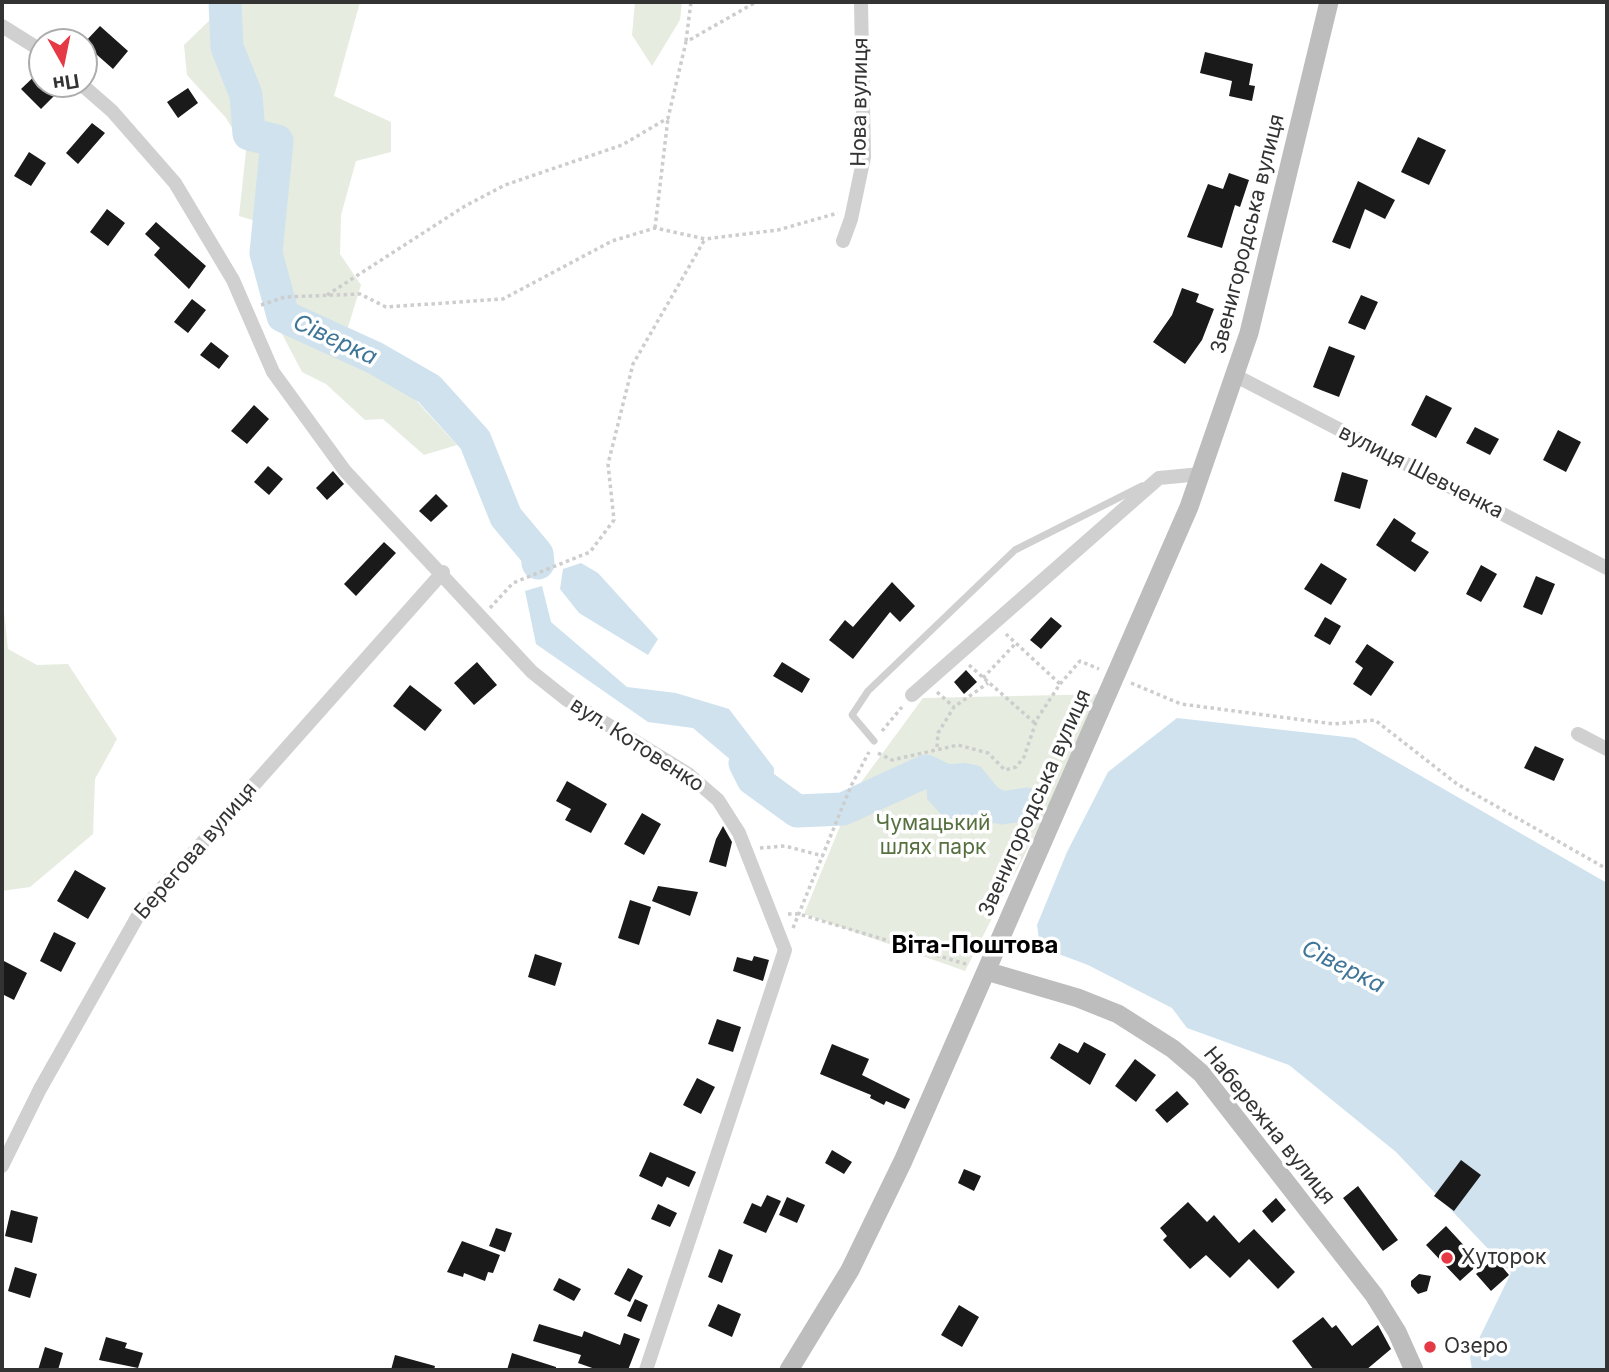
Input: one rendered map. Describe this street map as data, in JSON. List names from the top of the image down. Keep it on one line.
{"streets":{"street":["Нова вулиця","Звенигородська вулиця","вулиця Шевченка","вул. Котовенко","Берегова вулиця","Набережна вулиця"]},"crossings":[["Звенигородська вулиця","вулиця Шевченка"],["Звенигородська вулиця","Набережна вулиця"],["вул. Котовенко","Берегова вулиця"]],"districts":["Віта-Поштова"],"water":["Сіверка"],"parks":["Чумацький шлях парк"],"places":["Хуторок","Озеро"],"north":"bottom"}
